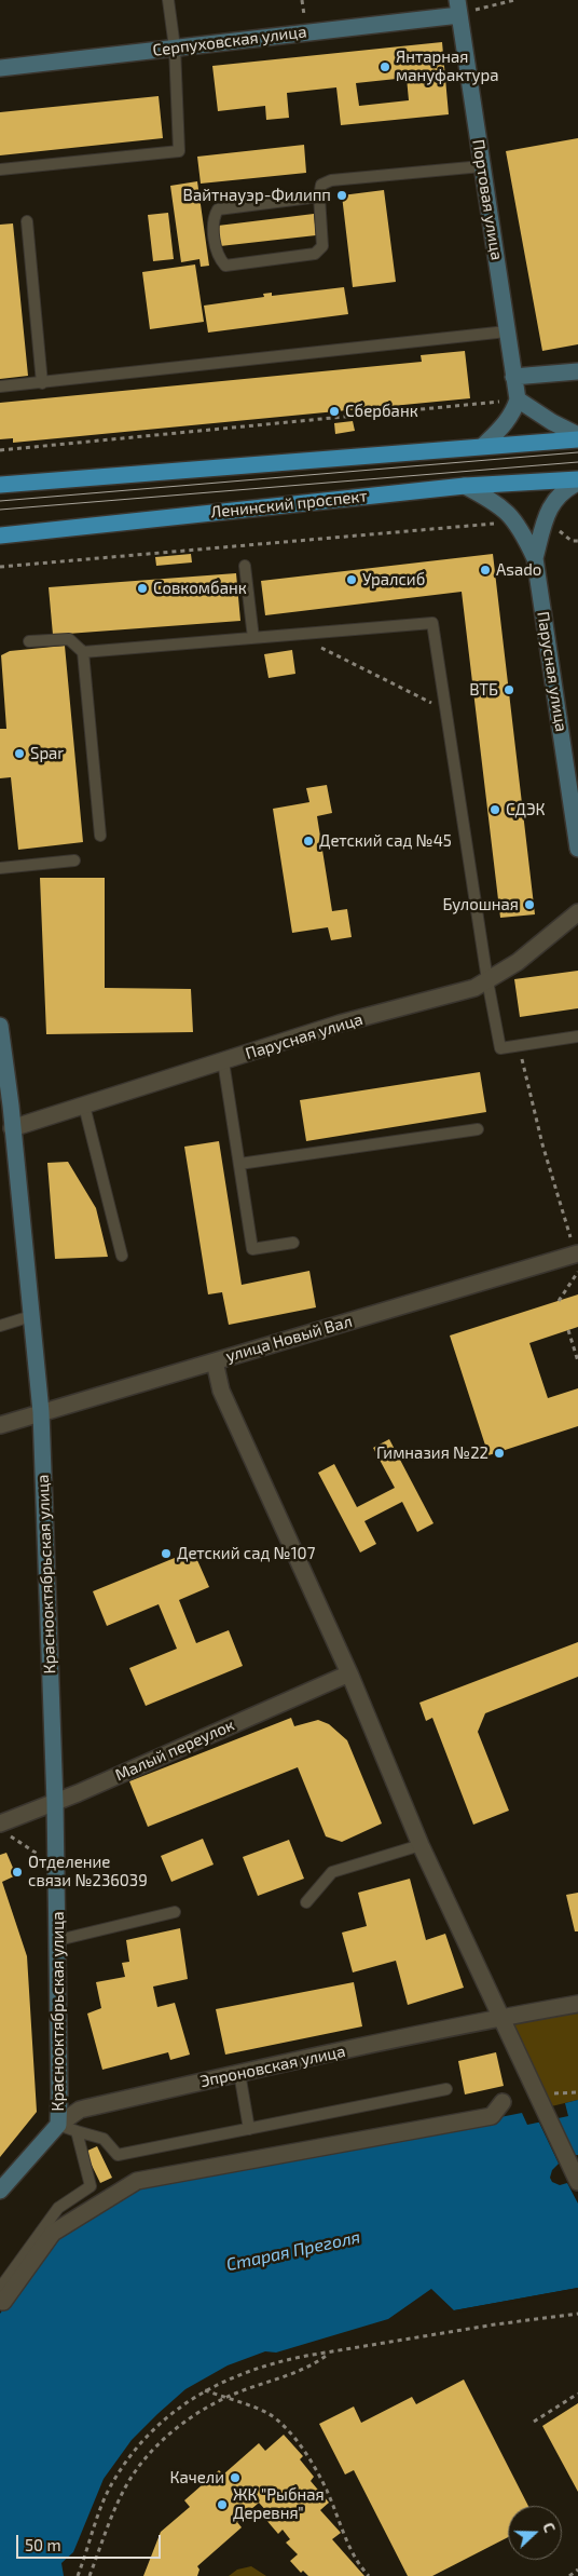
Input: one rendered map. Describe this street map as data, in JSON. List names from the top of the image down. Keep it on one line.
{"streets":{"main road":["Ленинский проспект"],"street":["Серпуховская улица","Портовая улица","Парусная улица","улица Новый Вал","Краснооктябрьская улица","Малый переулок","Эпроновская улица"]},"crossings":[["Серпуховская улица","Портовая улица"],["Парусная улица","Краснооктябрьская улица"],["улица Новый Вал","Краснооктябрьская улица"],["Краснооктябрьская улица","Малый переулок"],["Краснооктябрьская улица","Эпроновская улица"]],"water":["Старая Преголя"],"places":["Янтарная мануфактура","Вайтнауэр-Филипп","Сбербанк","Asado","Уралсиб","Совкомбанк","ВТБ","Spar","СДЭК","Детский сад №45","Булошная","Гимназия №22","Детский сад №107","Отделение связи №236039","Качели","ЖК \"Рыбная Деревня\""],"scale_bar":"50 m","north":"right"}
